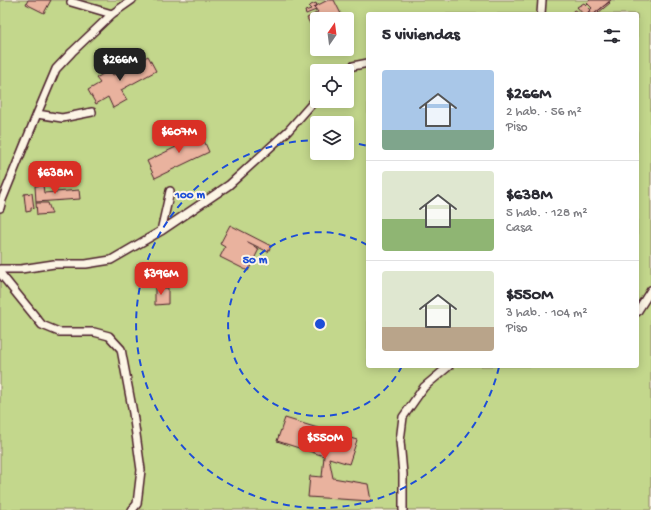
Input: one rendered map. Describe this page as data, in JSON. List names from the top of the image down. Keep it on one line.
{"north":"top","page":{"heading":"5 viviendas","price":["$266M","$607M","$638M","$396M","$550M"],"list":[{"name":"$266M","note":"2 hab. · 56 m² · Piso"},{"name":"$638M","note":"5 hab. · 128 m² · Casa"},{"name":"$550M","note":"3 hab. · 104 m² · Piso"}]},"rings":["100 m","50 m"]}
